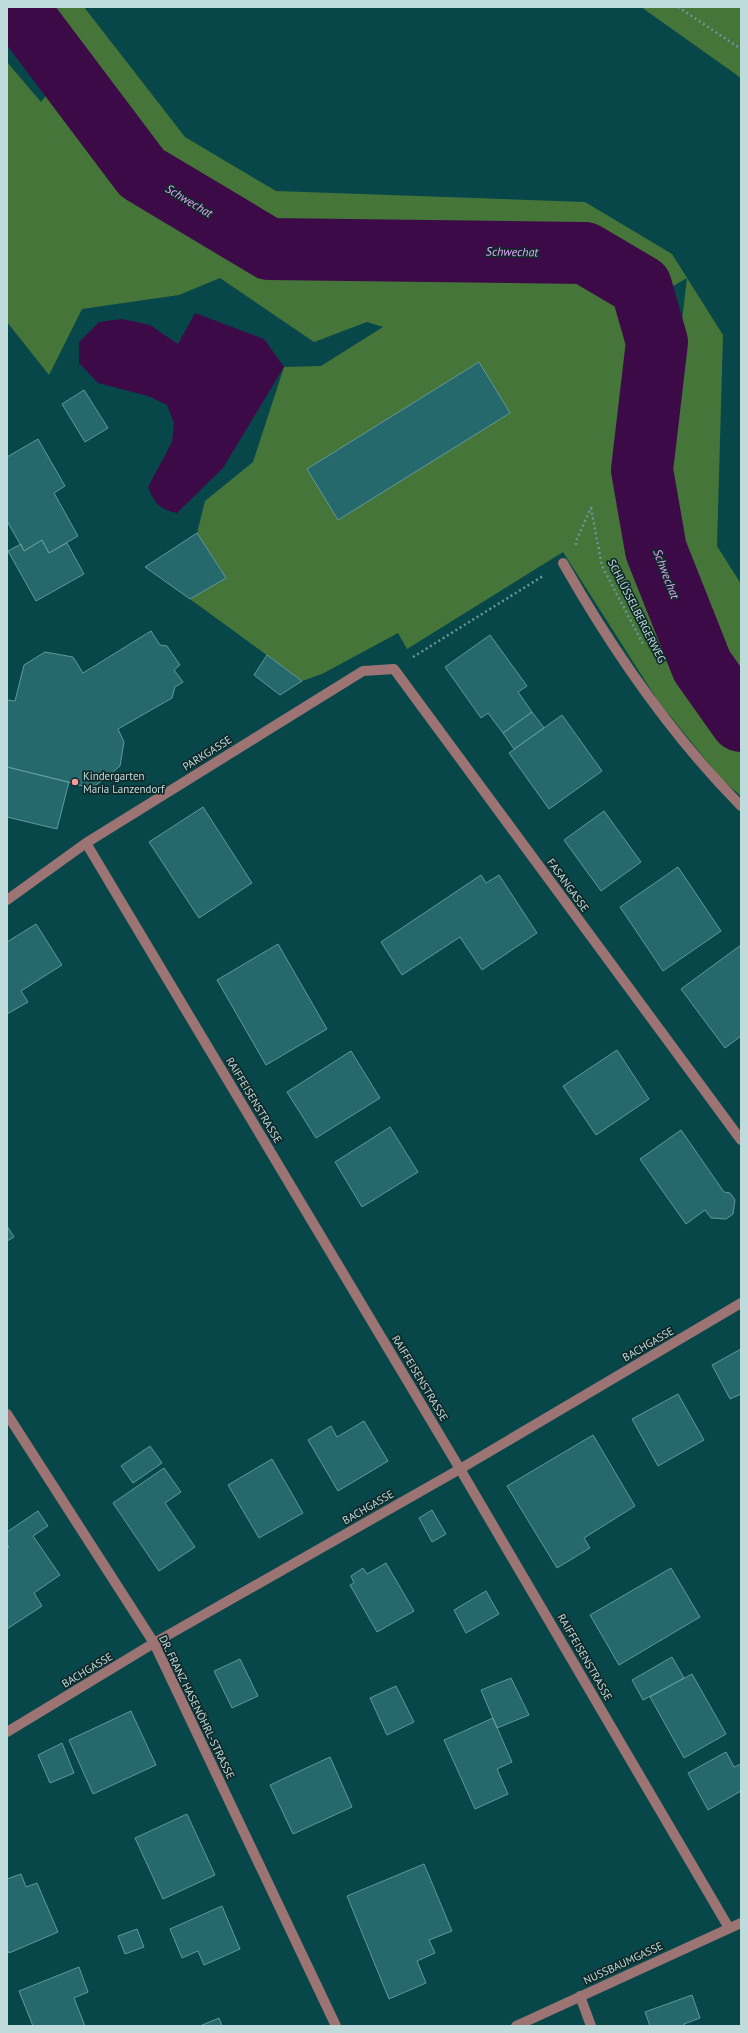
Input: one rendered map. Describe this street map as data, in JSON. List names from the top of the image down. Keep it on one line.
{"streets":{"street":["PARKGASSE","FASANGASSE","RAIFFEISENSTRASSE","BACHGASSE","DR. FRANZ HASENÖHRL-STRASSE","NUSSBAUMGASSE"],"path":["SCHLÜSSELBERGERWEG"]},"crossings":[["PARKGASSE","FASANGASSE"],["PARKGASSE","RAIFFEISENSTRASSE"],["RAIFFEISENSTRASSE","BACHGASSE"],["RAIFFEISENSTRASSE","NUSSBAUMGASSE"],["BACHGASSE","DR. FRANZ HASENÖHRL-STRASSE"]],"water":["Schwechat"],"places":["Kindergarten Maria Lanzendorf"]}
